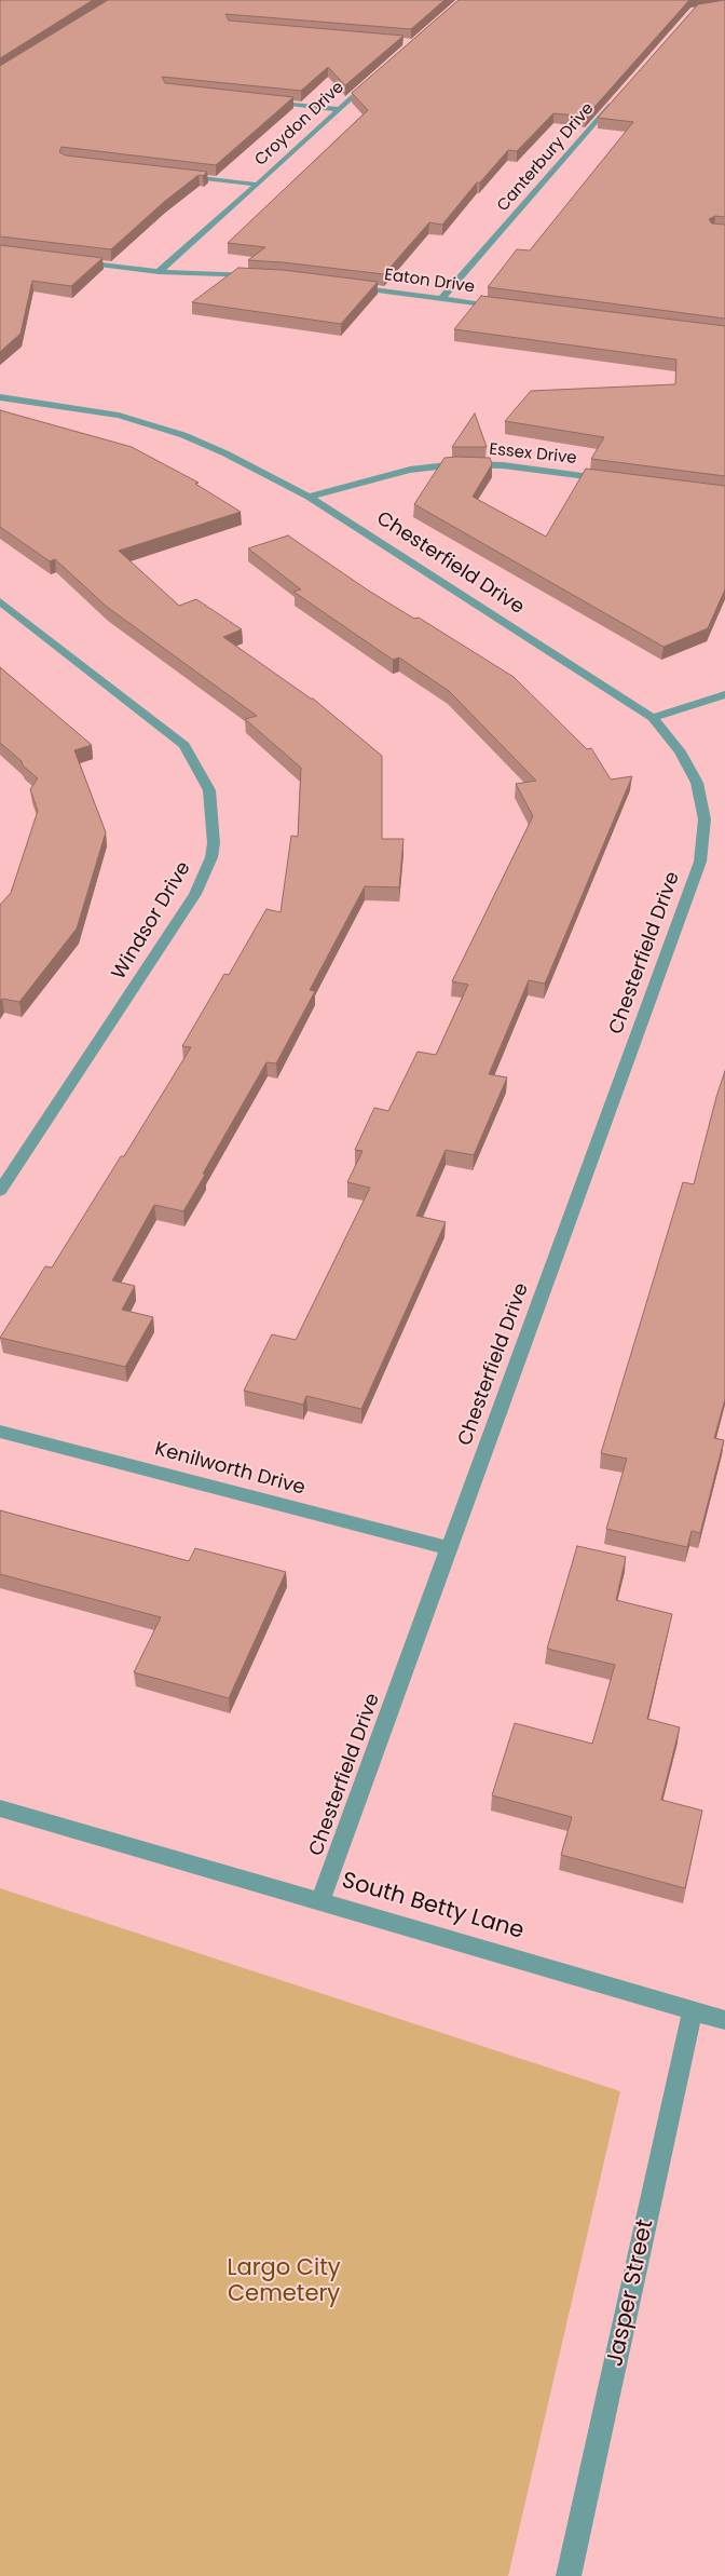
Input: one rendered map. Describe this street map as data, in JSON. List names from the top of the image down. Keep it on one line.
{"streets":{"street":["Croydon Drive","Canterbury Drive","Eaton Drive","Essex Drive","Chesterfield Drive","Windsor Drive","Kenilworth Drive","South Betty Lane","Jasper Street"]},"crossings":[["Canterbury Drive","Eaton Drive"],["Essex Drive","Chesterfield Drive"],["Chesterfield Drive","Kenilworth Drive"],["Chesterfield Drive","South Betty Lane"],["South Betty Lane","Jasper Street"]],"parks":["Largo City Cemetery"]}
